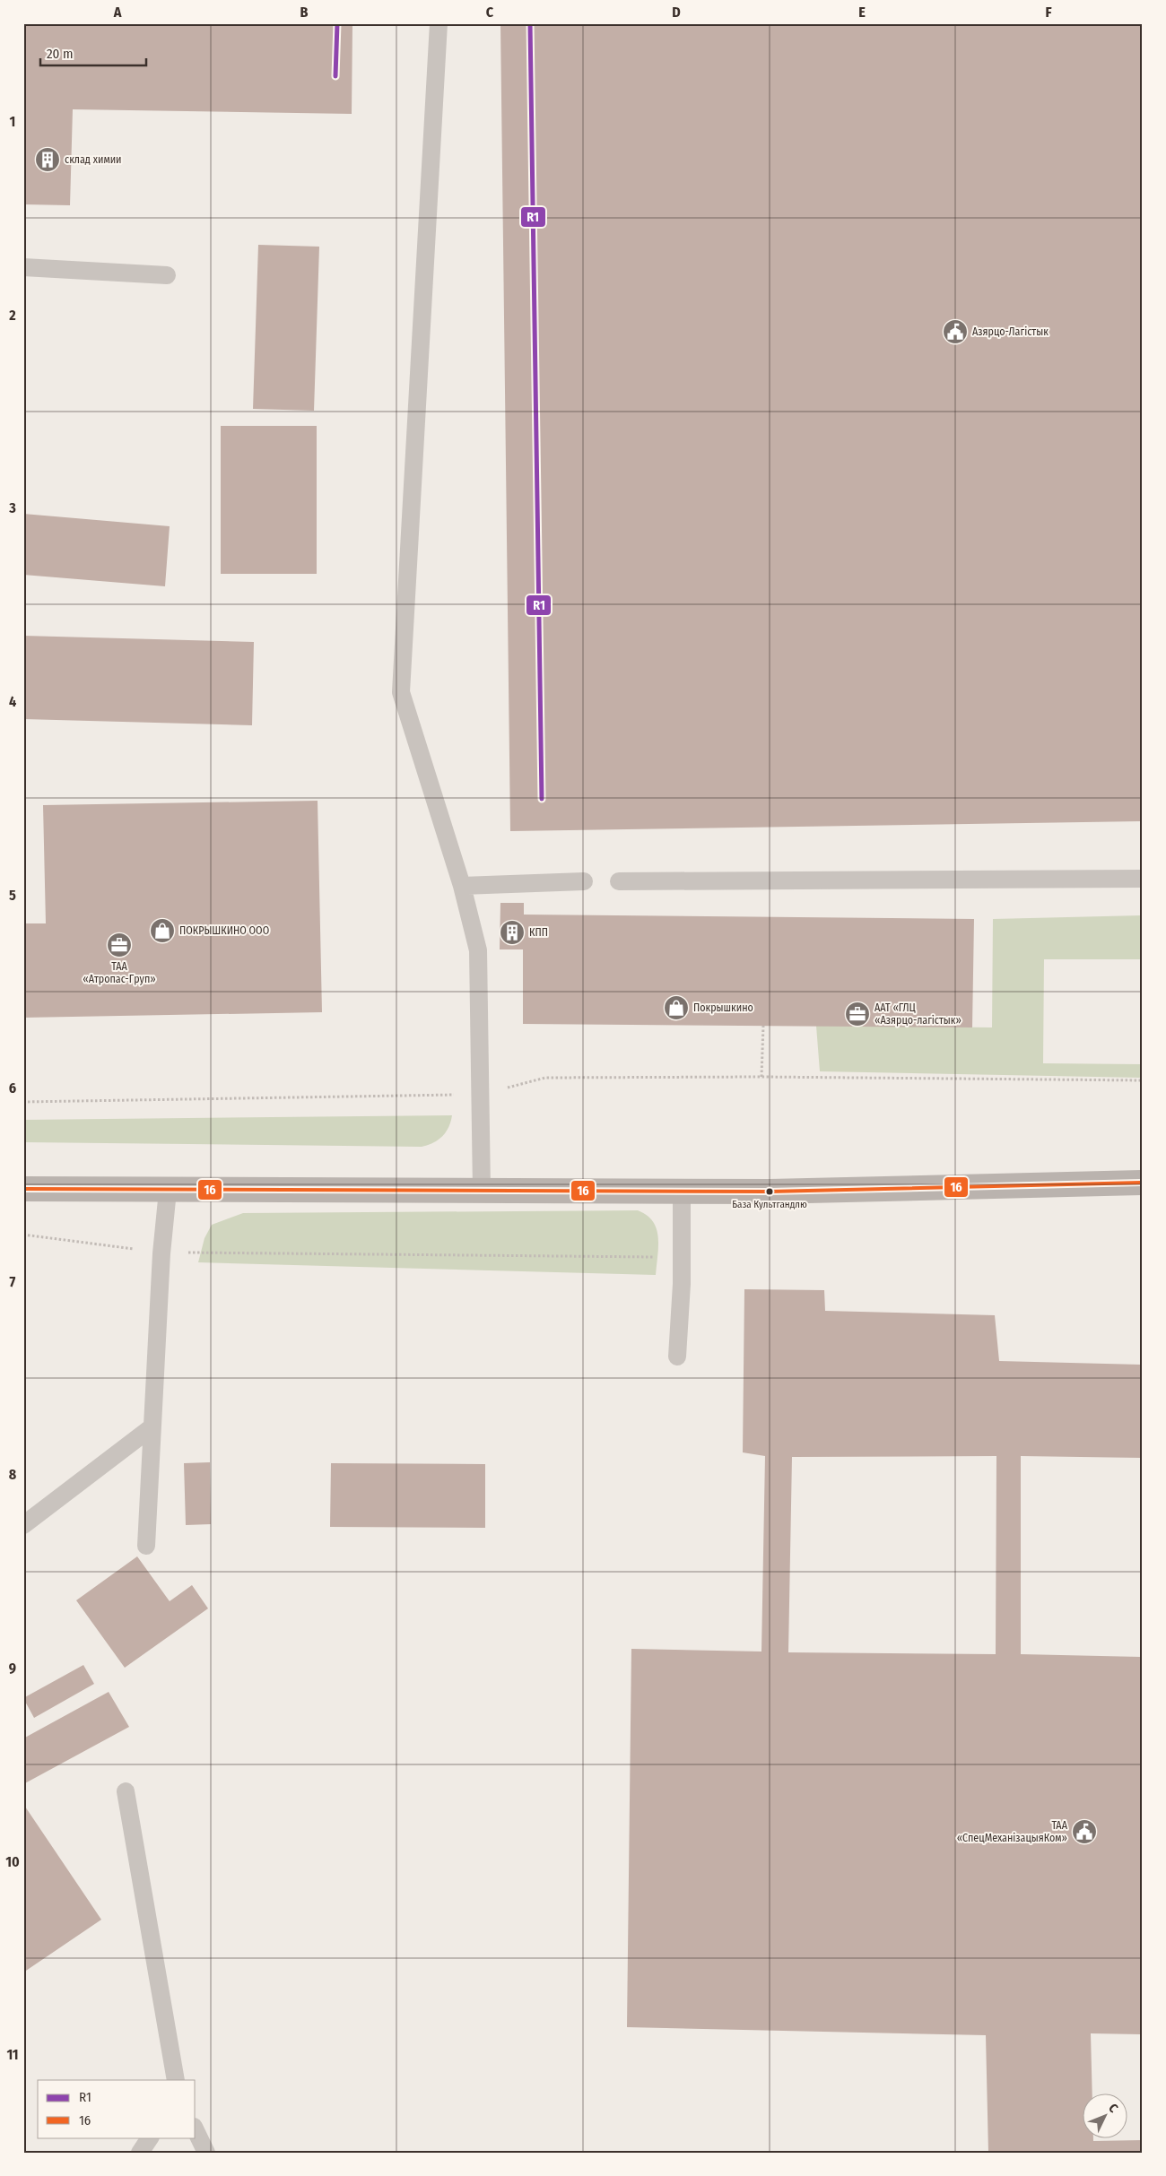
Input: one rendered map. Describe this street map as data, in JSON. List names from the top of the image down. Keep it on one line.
{"places":{"building":["склад химии","КПП"],"public building":["Азярцо-Лагістык","ТАА «СпецМеханізацыяКом»"],"shop":["ПОКРЫШКИНО ООО","Покрышкино"],"office":["ТАА «Атропас-Груп»","ААТ «ГЛЦ «Азярцо-лагістык»"],"other":["База Культгандлю"]},"lines":["transit line R1","transit line 16"],"legend":["R1","16"],"scale_bar":"20 m","north":"top right","grid":{"columns":["A","B","C","D","E","F"],"rows":["1","2","3","4","5","6","7","8","9","10","11"]}}
